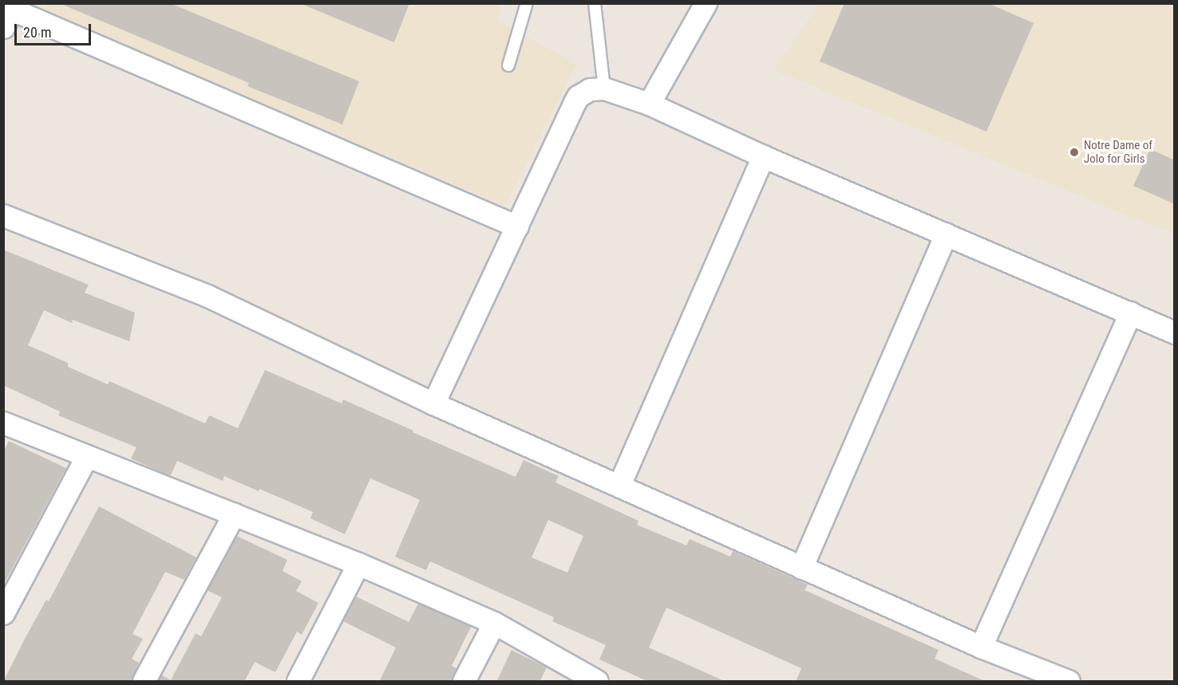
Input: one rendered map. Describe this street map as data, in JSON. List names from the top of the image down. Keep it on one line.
{"places":["Notre Dame of Jolo for Girls"],"scale_bar":"20 m"}
